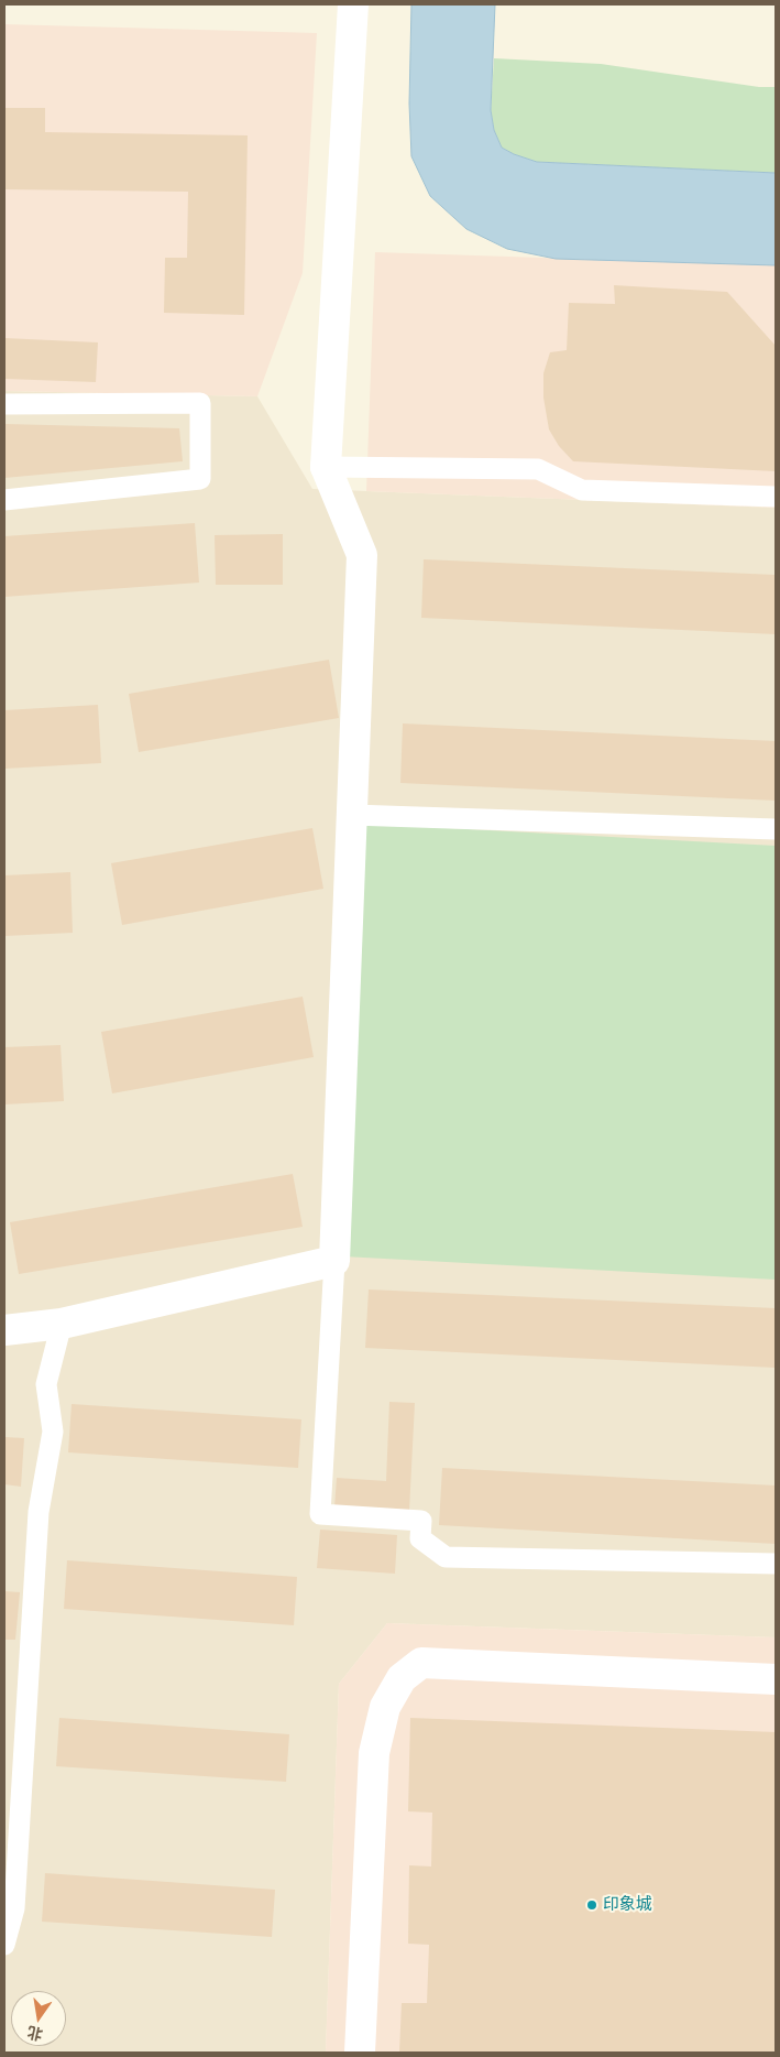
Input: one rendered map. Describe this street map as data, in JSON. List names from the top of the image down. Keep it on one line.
{"places":["印象城"],"north":"bottom"}
